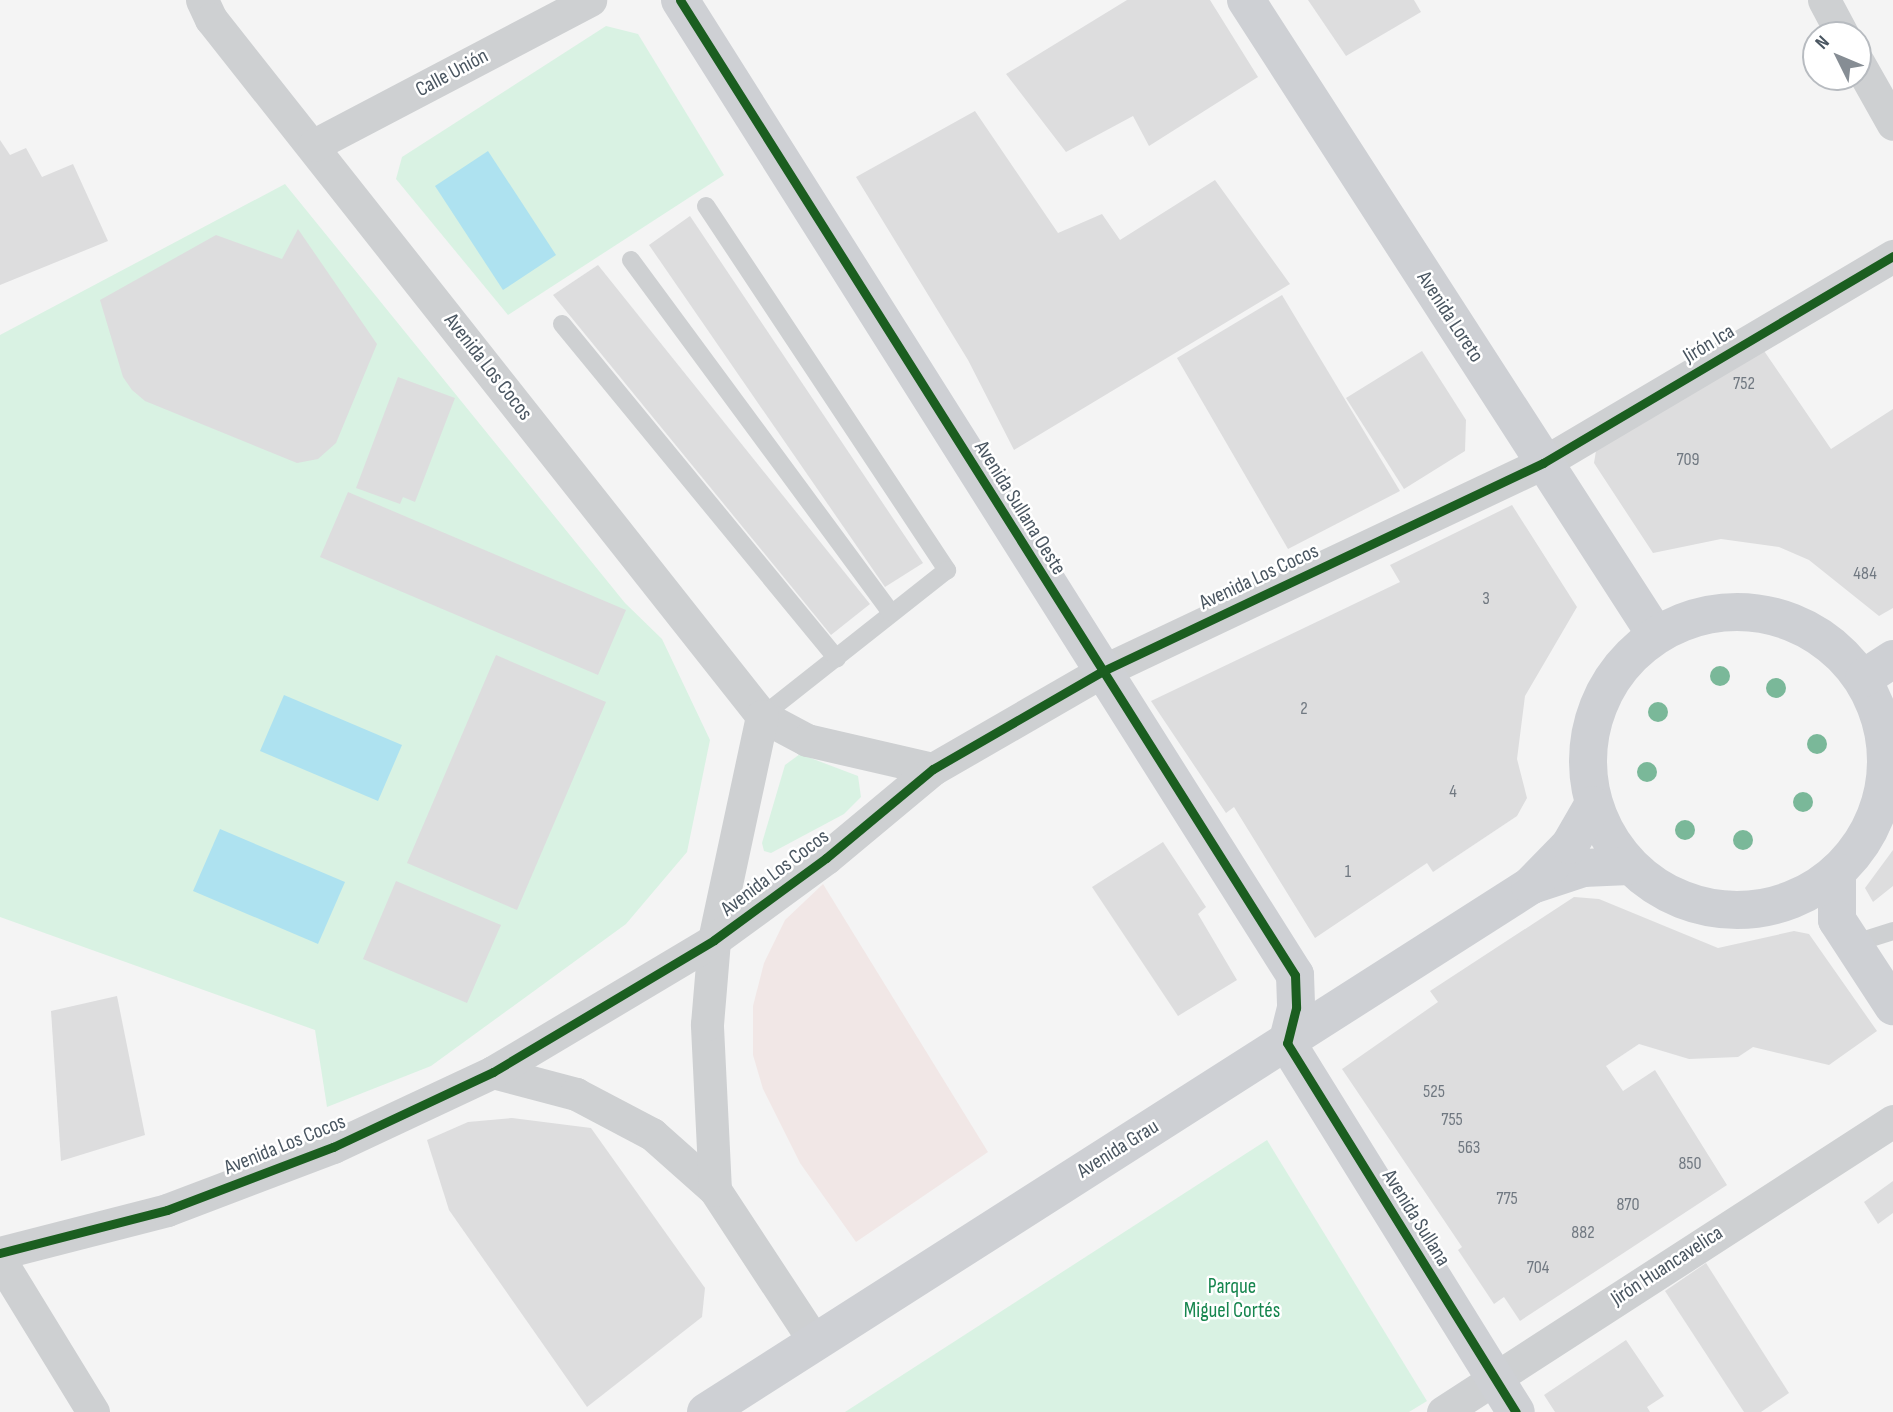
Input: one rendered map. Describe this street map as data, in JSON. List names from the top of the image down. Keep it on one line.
{"streets":{"main road":["Avenida Loreto","Avenida Sullana Oeste","Avenida Grau","Avenida Sullana"],"street":["Calle Unión","Jirón Ica","Avenida Los Cocos","Jirón Huancavelica"]},"crossings":[["Calle Unión","Avenida Los Cocos"],["Avenida Loreto","Jirón Ica"],["Avenida Loreto","Avenida Los Cocos"],["Jirón Ica","Avenida Los Cocos"],["Avenida Los Cocos","Avenida Sullana Oeste"],["Avenida Sullana Oeste","Avenida Grau"],["Avenida Sullana Oeste","Avenida Sullana"],["Avenida Grau","Avenida Sullana"],["Avenida Sullana","Jirón Huancavelica"]],"parks":["Parque Miguel Cortés"],"house_numbers":["752","709","484","3","2","4","1","525","755","563","850","775","870","882","704"],"north":"top left"}
